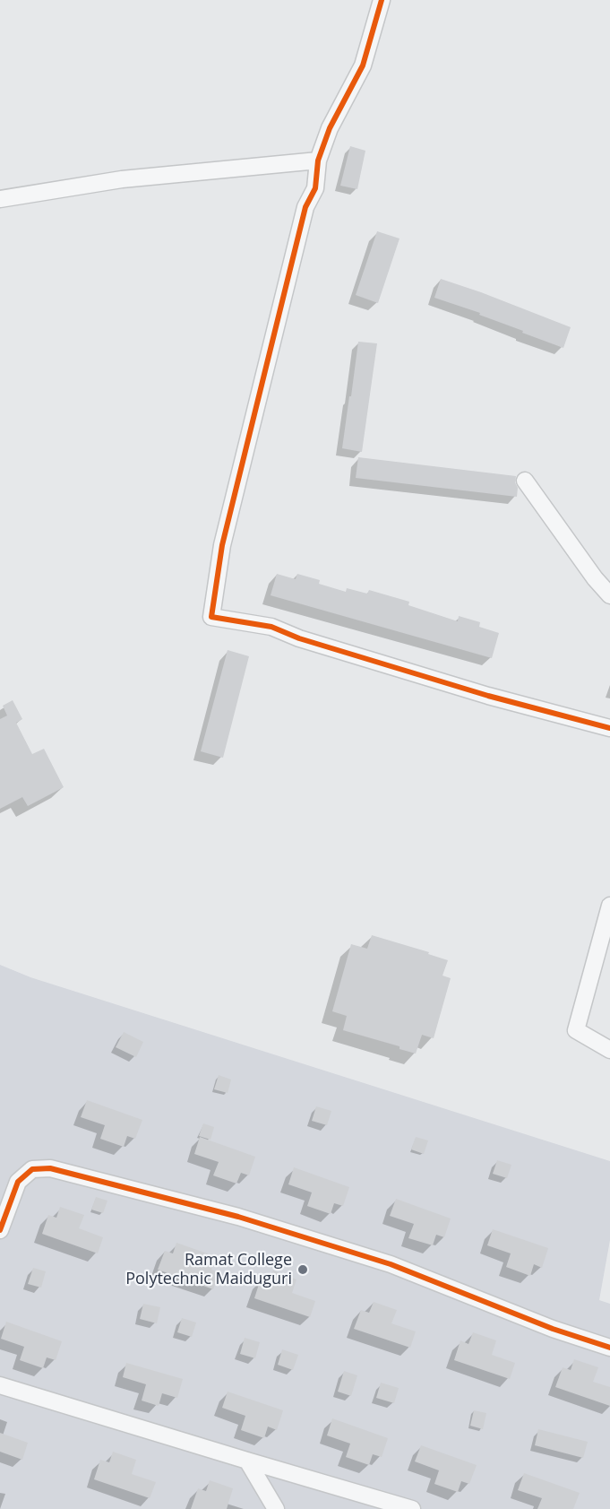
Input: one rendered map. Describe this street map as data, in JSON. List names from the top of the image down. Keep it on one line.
{"places":["Ramat College Polytechnic Maiduguri"]}
